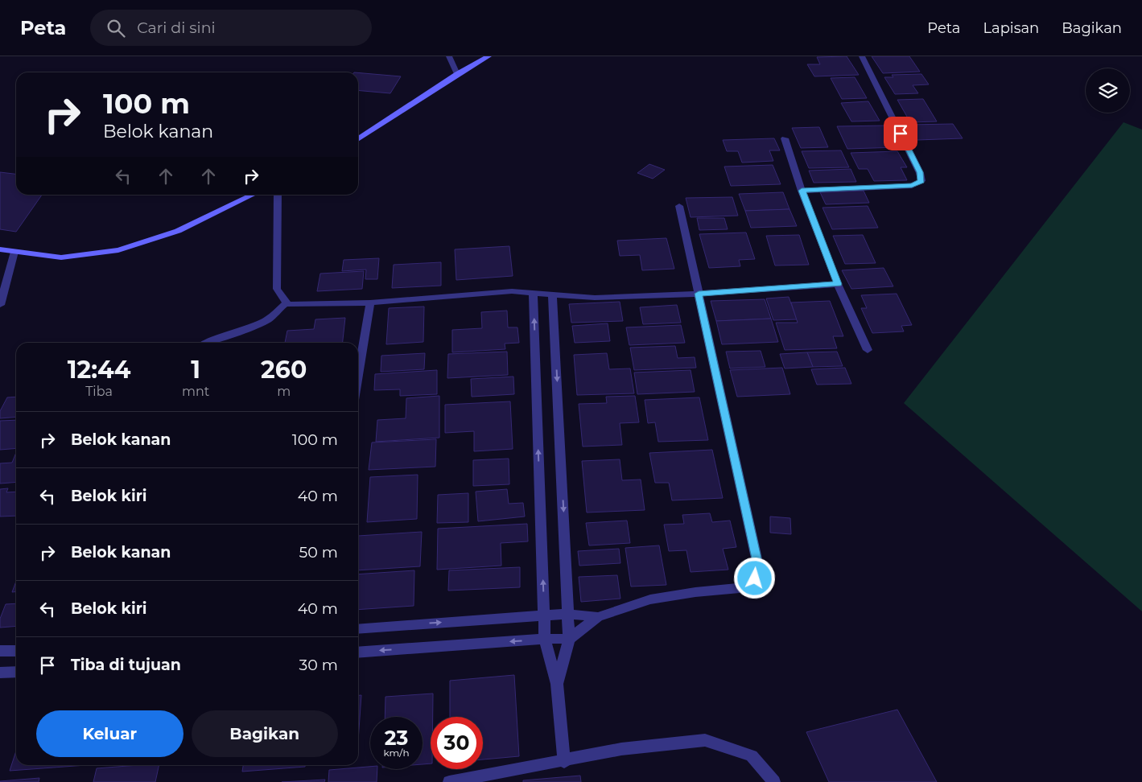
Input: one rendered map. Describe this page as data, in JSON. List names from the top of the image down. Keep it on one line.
{"page":{"header":"Peta","search":"Cari di sini","nav":["Peta","Lapisan","Bagikan"],"turn":["100 m","Belok kanan"],"eta":["12:44","Tiba","1","mnt","260","m"],"list":[{"name":"Belok kanan","value":"100 m"},{"name":"Belok kiri","value":"40 m"},{"name":"Belok kanan","value":"50 m"},{"name":"Belok kiri","value":"40 m"},{"name":"Tiba di tujuan","value":"30 m"}],"buttons":["Keluar","Bagikan"],"speed":"23 km/h","limit":"30"}}
